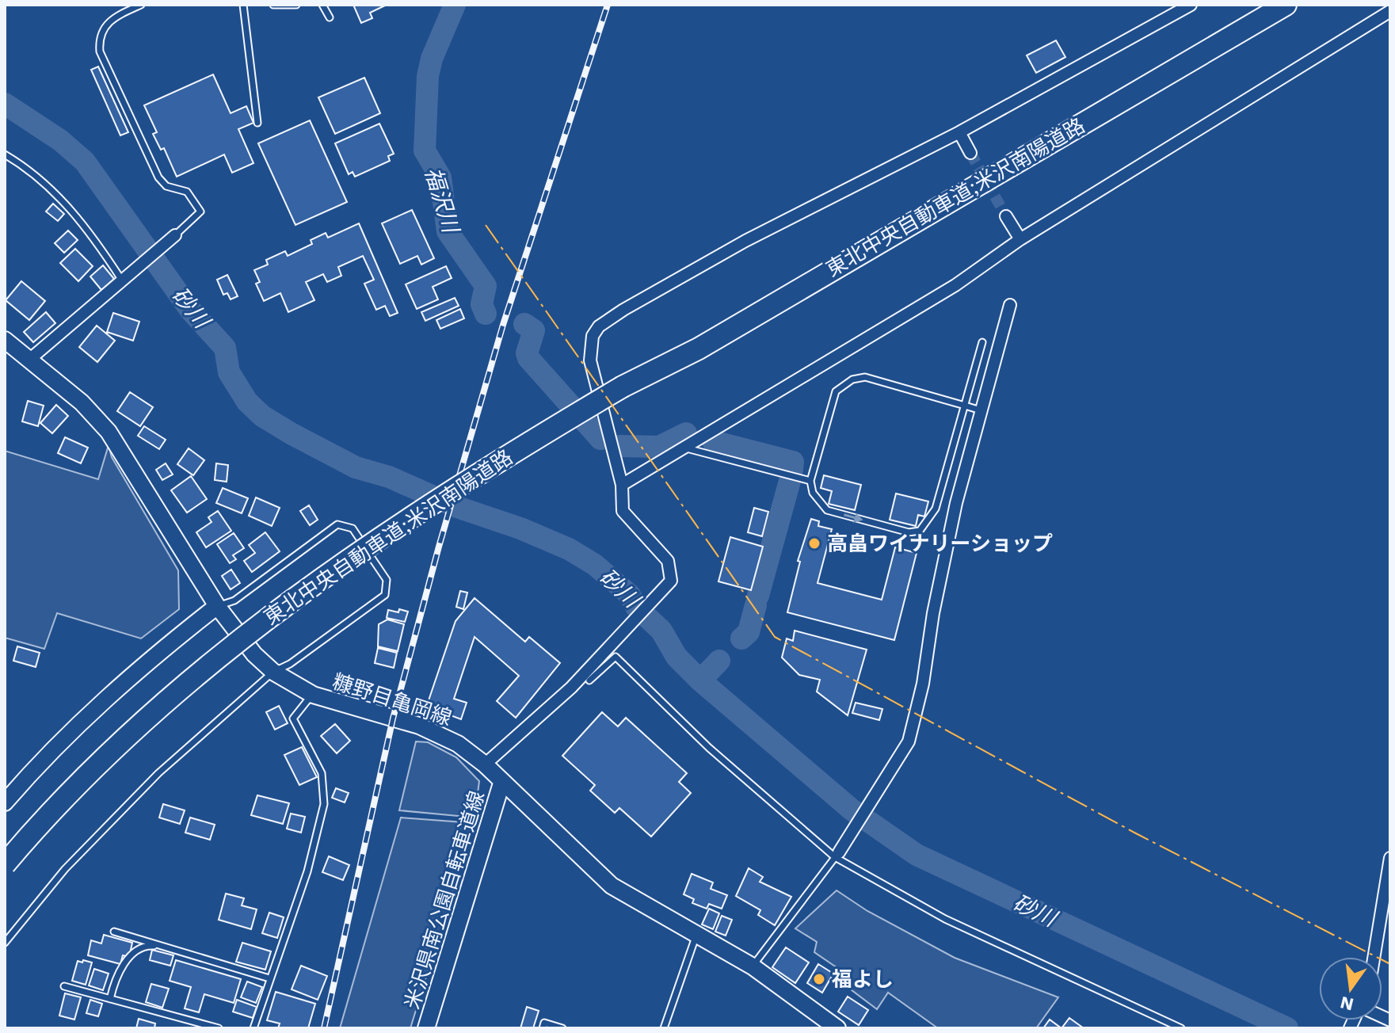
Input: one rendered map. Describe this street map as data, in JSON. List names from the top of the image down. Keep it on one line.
{"streets":{"highway":["東北中央自動車道;米沢南陽道路"],"main road":["糠野目亀岡線","米沢県南公園自転車道線"]},"crossings":[["糠野目亀岡線","米沢県南公園自転車道線"]],"water":["福沢川","砂川"],"places":["高畠ワイナリーショップ","福よし"],"north":"bottom"}
